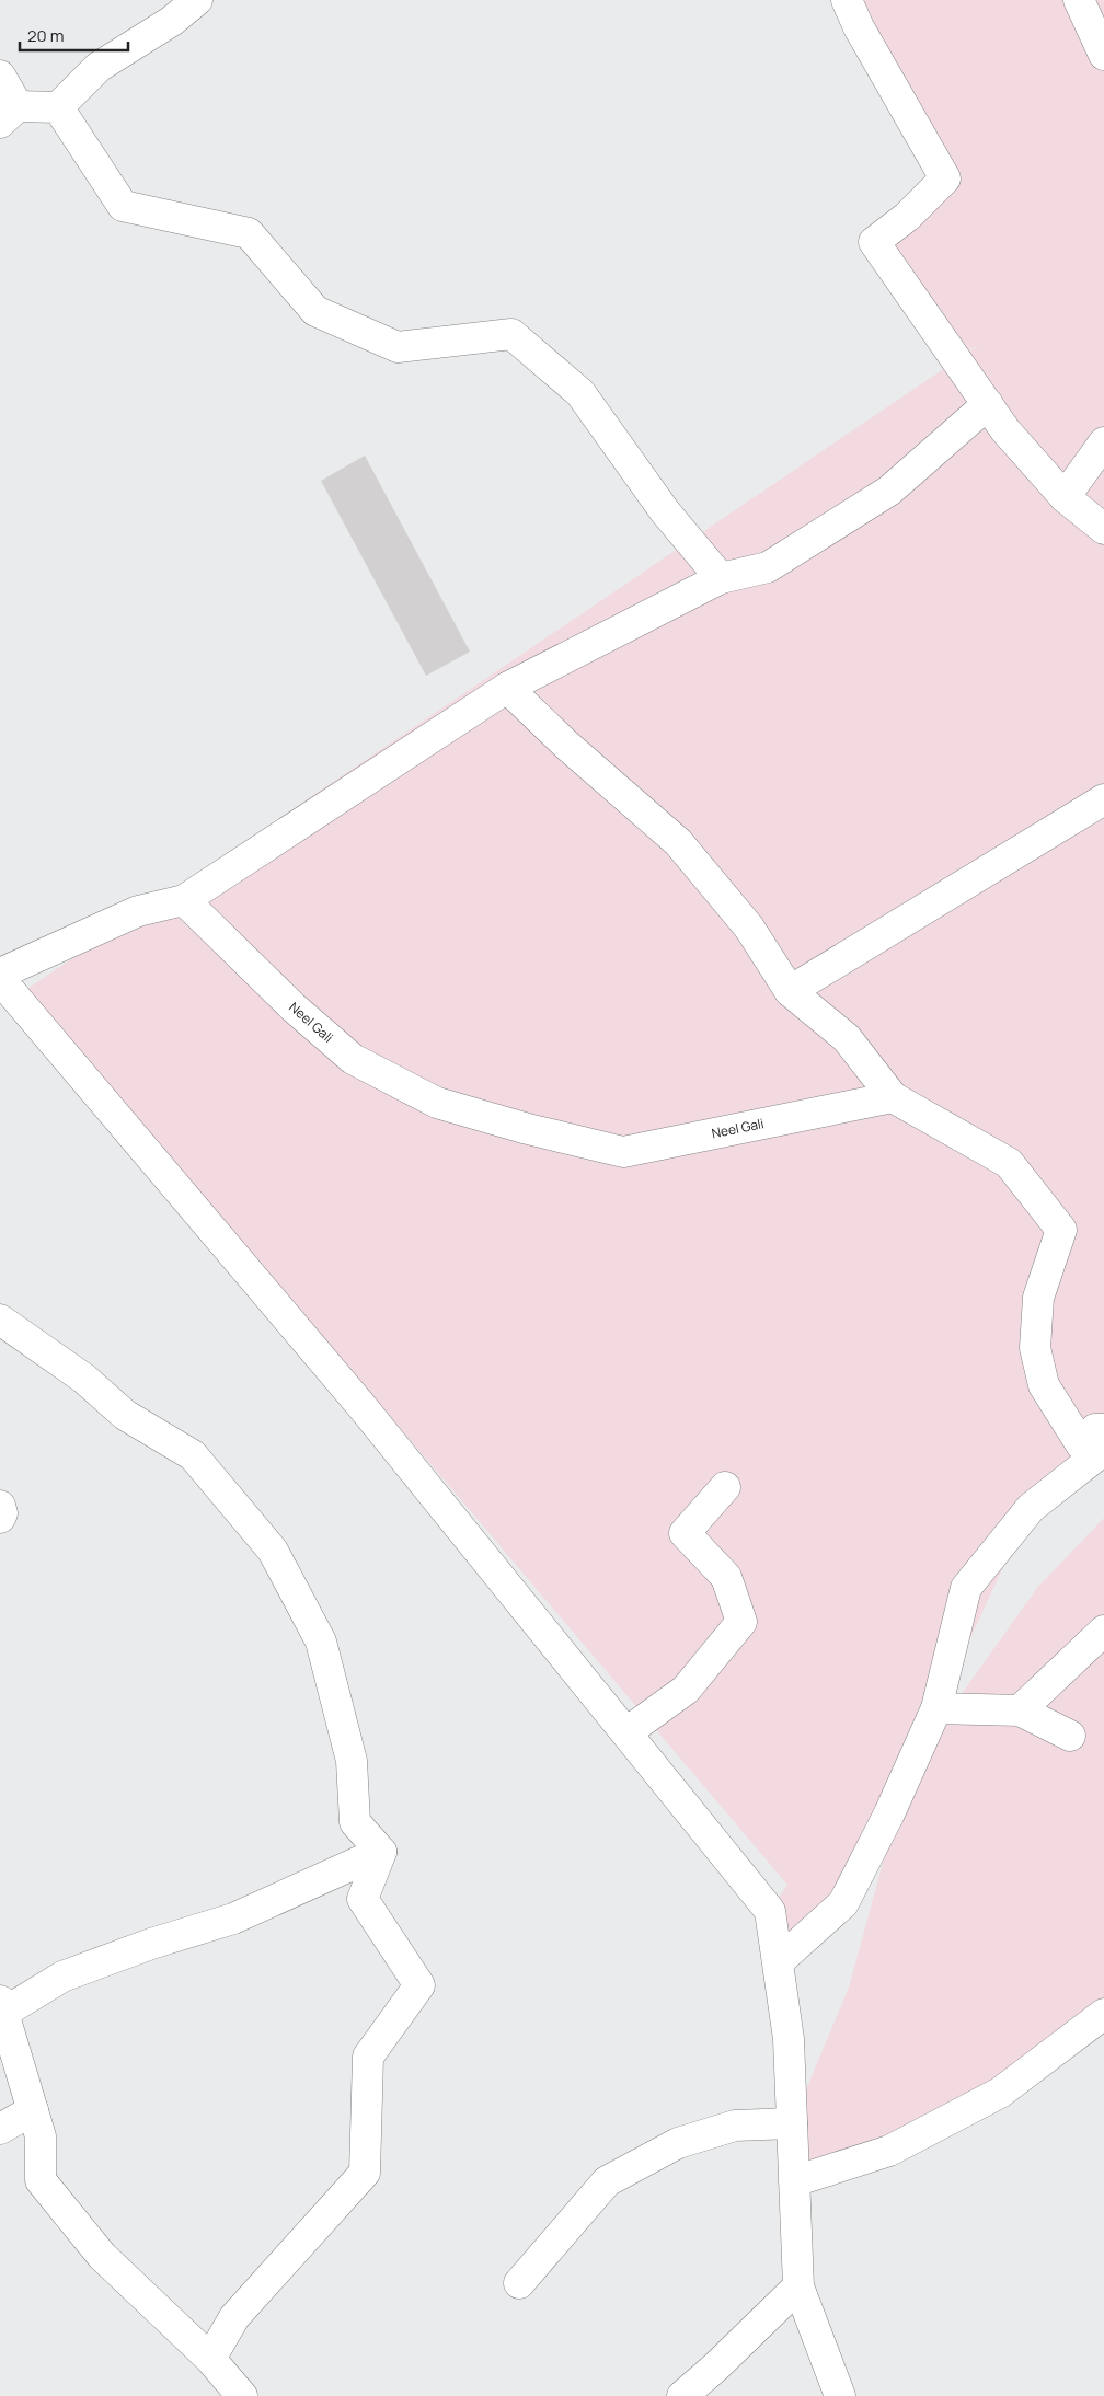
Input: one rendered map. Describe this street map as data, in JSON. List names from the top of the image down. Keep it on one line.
{"streets":{"street":["Neel Gali"]},"scale_bar":"20 m"}
